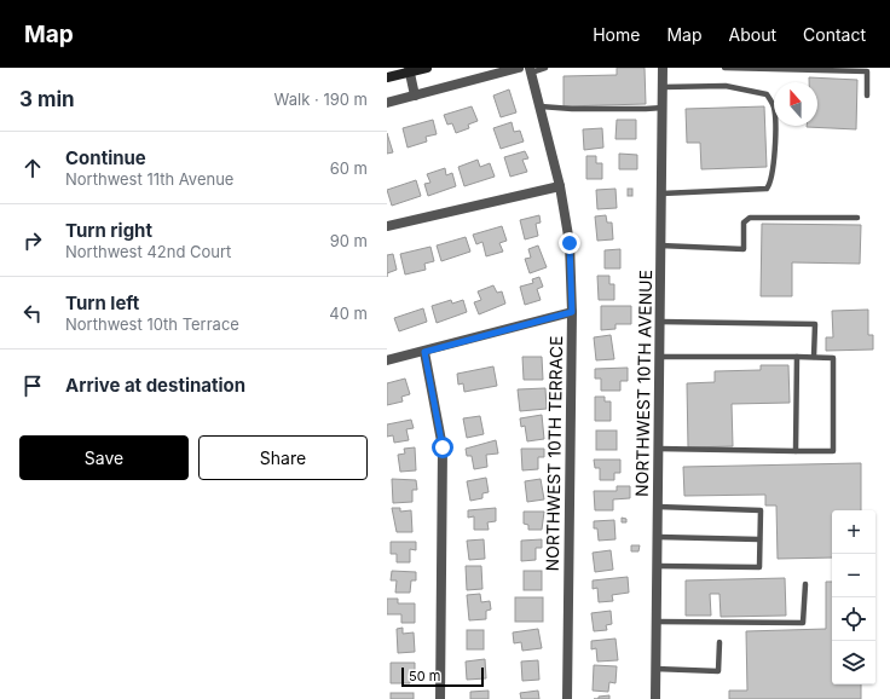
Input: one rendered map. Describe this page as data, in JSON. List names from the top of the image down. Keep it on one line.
{"streets":{"street":["NORTHWEST 10TH AVENUE","NORTHWEST 10TH TERRACE"]},"scale_bar":"50 m","north":"top","page":{"header":"Map","nav":["Home","Map","About","Contact"],"heading":["3 min","Walk · 190 m"],"list":[["Continue","Northwest 11th Avenue","60 m"],["Turn right","Northwest 42nd Court","90 m"],["Turn left","Northwest 10th Terrace","40 m"],"Arrive at destination"],"buttons":["Save","Share"],"map_buttons":["+","−"],"scale":"50 m"}}
